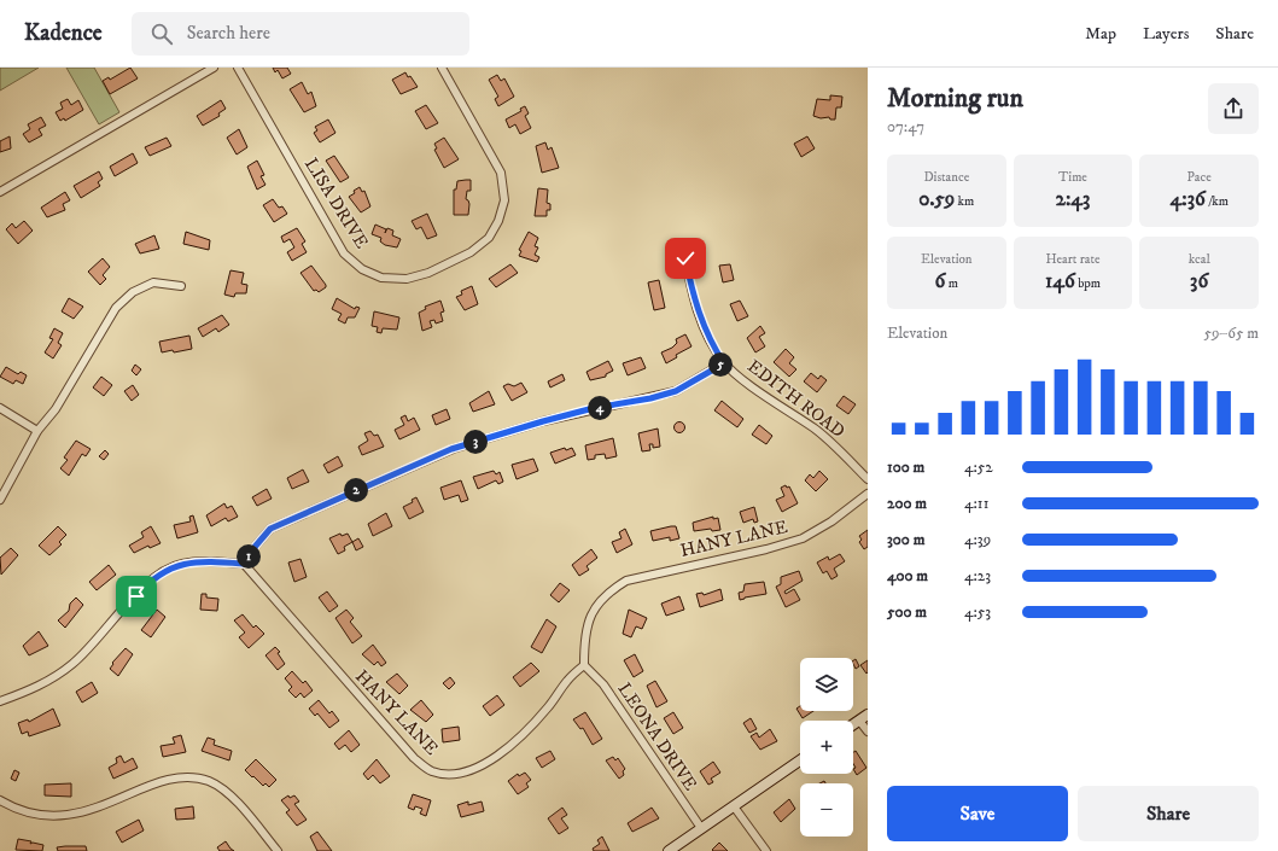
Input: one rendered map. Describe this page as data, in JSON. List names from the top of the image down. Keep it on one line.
{"streets":{"street":["LISA DRIVE","EDITH ROAD","HANY LANE","LEONA DRIVE"]},"crossings":[["HANY LANE","LEONA DRIVE"]],"page":{"header":"Kadence","search":"Search here","nav":["Map","Layers","Share"],"heading":["Morning run","07:47"],"stats":[["Distance","0.59 km"],["Time","2:43"],["Pace","4:36 /km"],["Elevation","6 m"],["Heart rate","146 bpm"],["kcal","36"]],"chart":["Elevation","59–65 m"],"pins":["5","4","3","2","1"],"list":[{"name":"100 m","note":"4:52"},{"name":"200 m","note":"4:11"},{"name":"300 m","note":"4:39"},{"name":"400 m","note":"4:23"},{"name":"500 m","note":"4:53"}],"map_buttons":["+","−"],"buttons":["Save","Share"]}}
